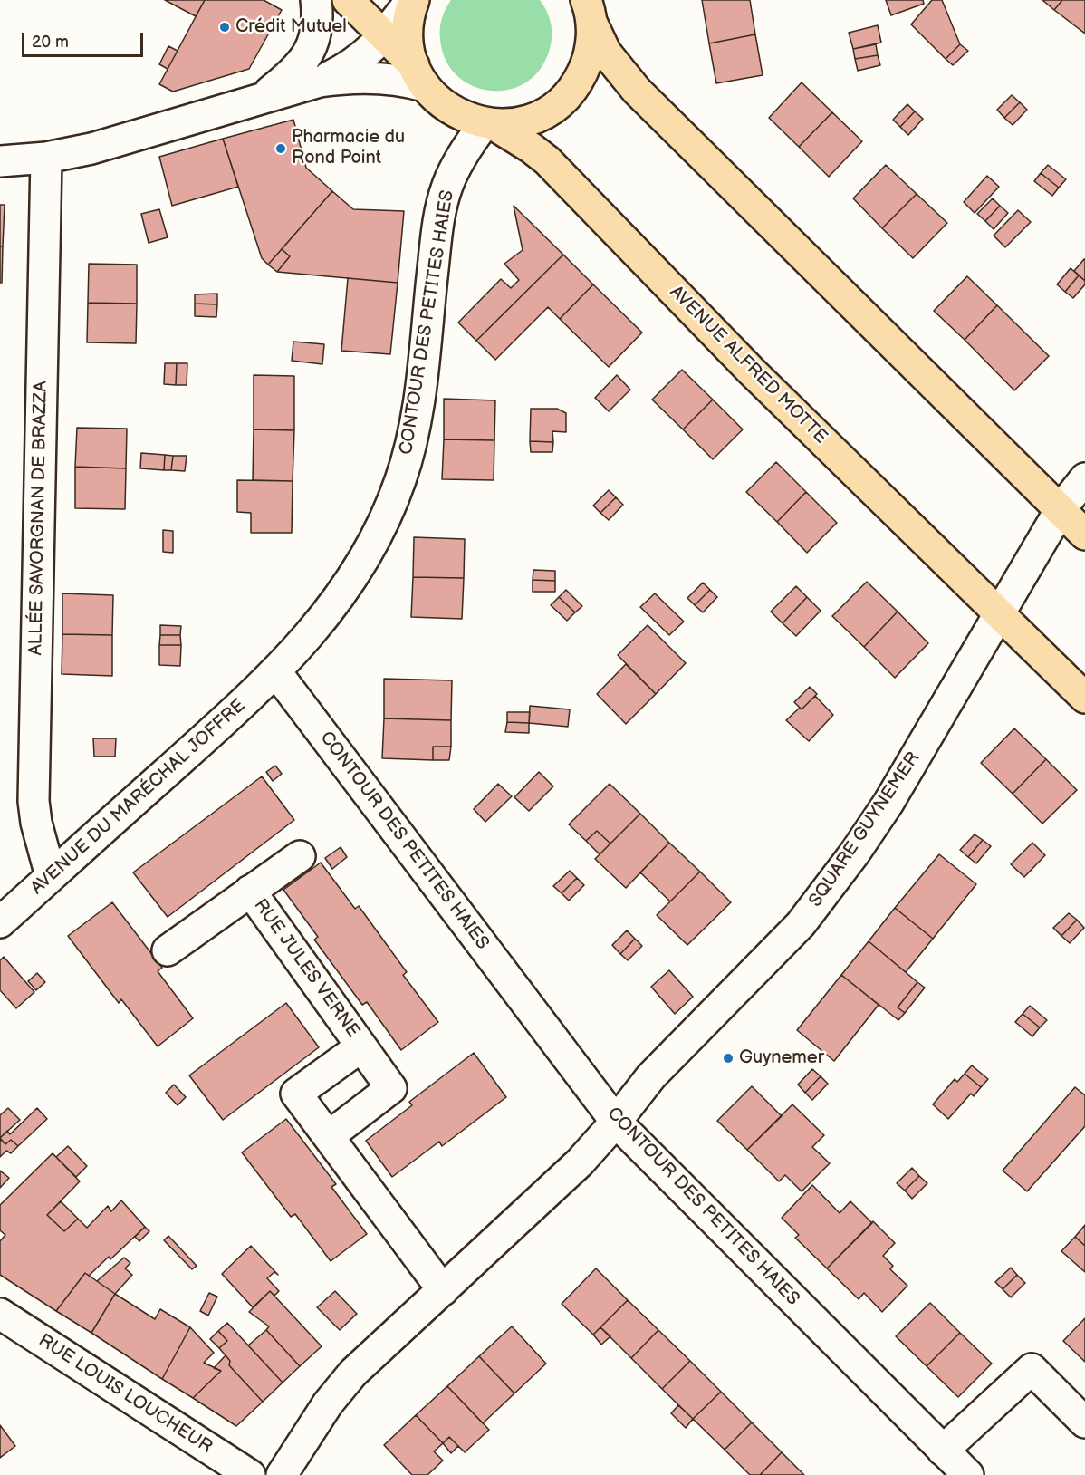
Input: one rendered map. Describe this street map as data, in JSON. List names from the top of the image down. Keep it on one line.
{"streets":{"main road":["AVENUE ALFRED MOTTE"],"street":["CONTOUR DES PETITES HAIES","ALLÉE SAVORGNAN DE BRAZZA","AVENUE DU MARÉCHAL JOFFRE","SQUARE GUYNEMER","RUE JULES VERNE","RUE LOUIS LOUCHEUR"]},"crossings":[["CONTOUR DES PETITES HAIES","AVENUE ALFRED MOTTE"],["CONTOUR DES PETITES HAIES","AVENUE DU MARÉCHAL JOFFRE"],["CONTOUR DES PETITES HAIES","SQUARE GUYNEMER"],["AVENUE ALFRED MOTTE","SQUARE GUYNEMER"],["ALLÉE SAVORGNAN DE BRAZZA","AVENUE DU MARÉCHAL JOFFRE"],["SQUARE GUYNEMER","RUE JULES VERNE"]],"places":["Crédit Mutuel","Pharmacie du Rond Point","Guynemer"],"scale_bar":"20 m"}
